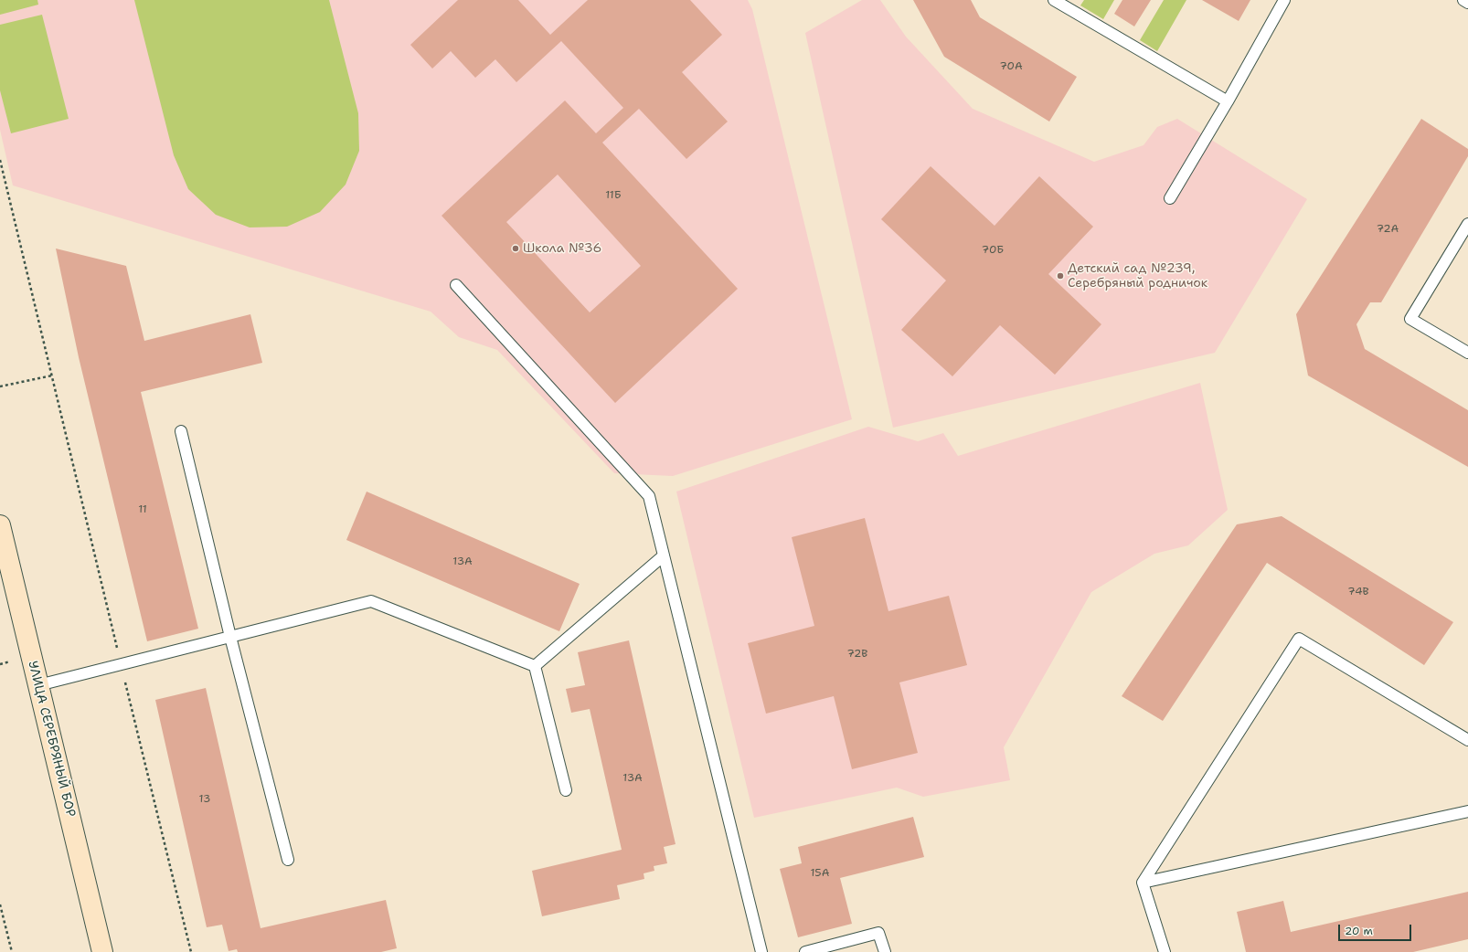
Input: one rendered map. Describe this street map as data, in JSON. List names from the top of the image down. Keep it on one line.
{"streets":{"street":["УЛИЦА СЕРЕБРЯНЫЙ БОР"]},"places":["Школа №36","Детский сад №239, Серебряный родничок"],"house_numbers":["70А","11Б","72А","70Б","11","13А","74В","72В","13А","13","15А"],"scale_bar":"20 m"}
